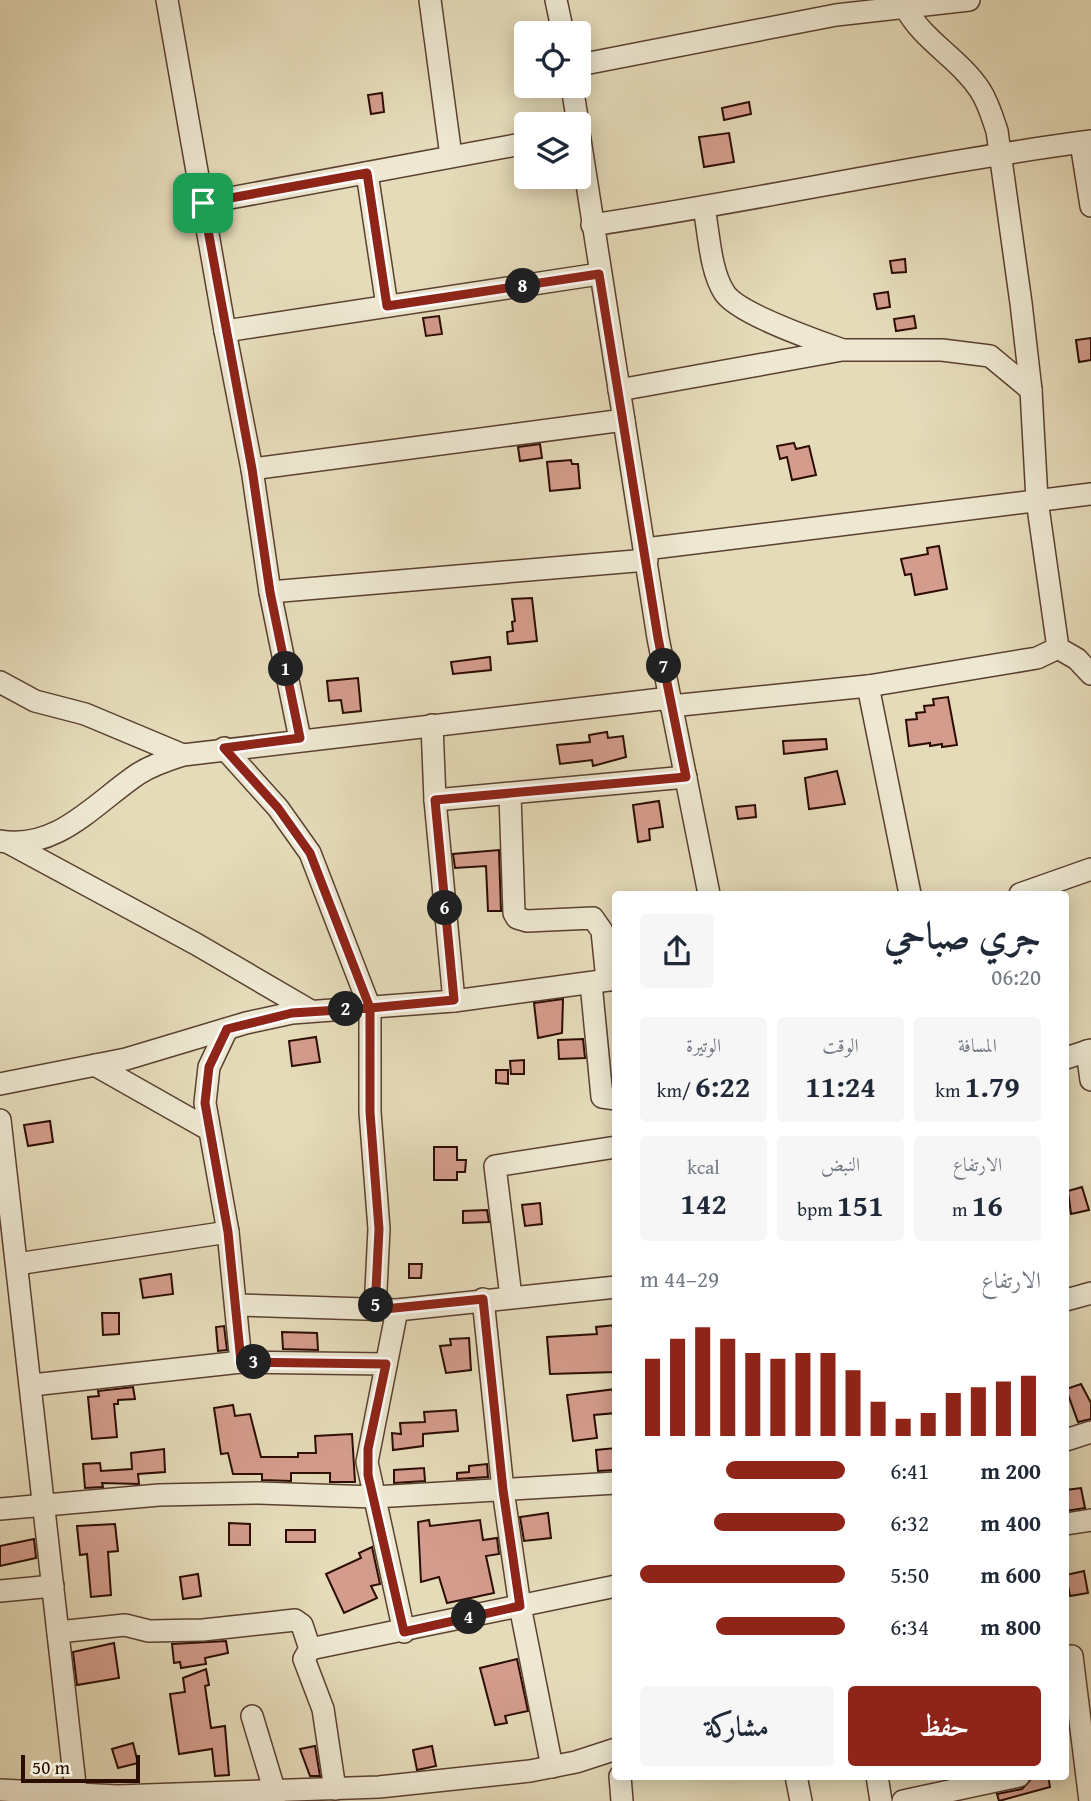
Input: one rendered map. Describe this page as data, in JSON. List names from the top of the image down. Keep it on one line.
{"scale_bar":"50 m","page":{"pins":["8","7","1","6","2","5","3","4"],"heading":["جري صباحي","06:20"],"stats":[["المسافة","1.79 km"],["الوقت","11:24"],["الوتيرة","6:22 /km"],["الارتفاع","16 m"],["النبض","151 bpm"],["kcal","142"]],"chart":["الارتفاع","29–44 m"],"list":[{"name":"200 m","note":"6:41"},{"name":"400 m","note":"6:32"},{"name":"600 m","note":"5:50"},{"name":"800 m","note":"6:34"}],"buttons":["حفظ","مشاركة"],"scale":"50 m"}}
